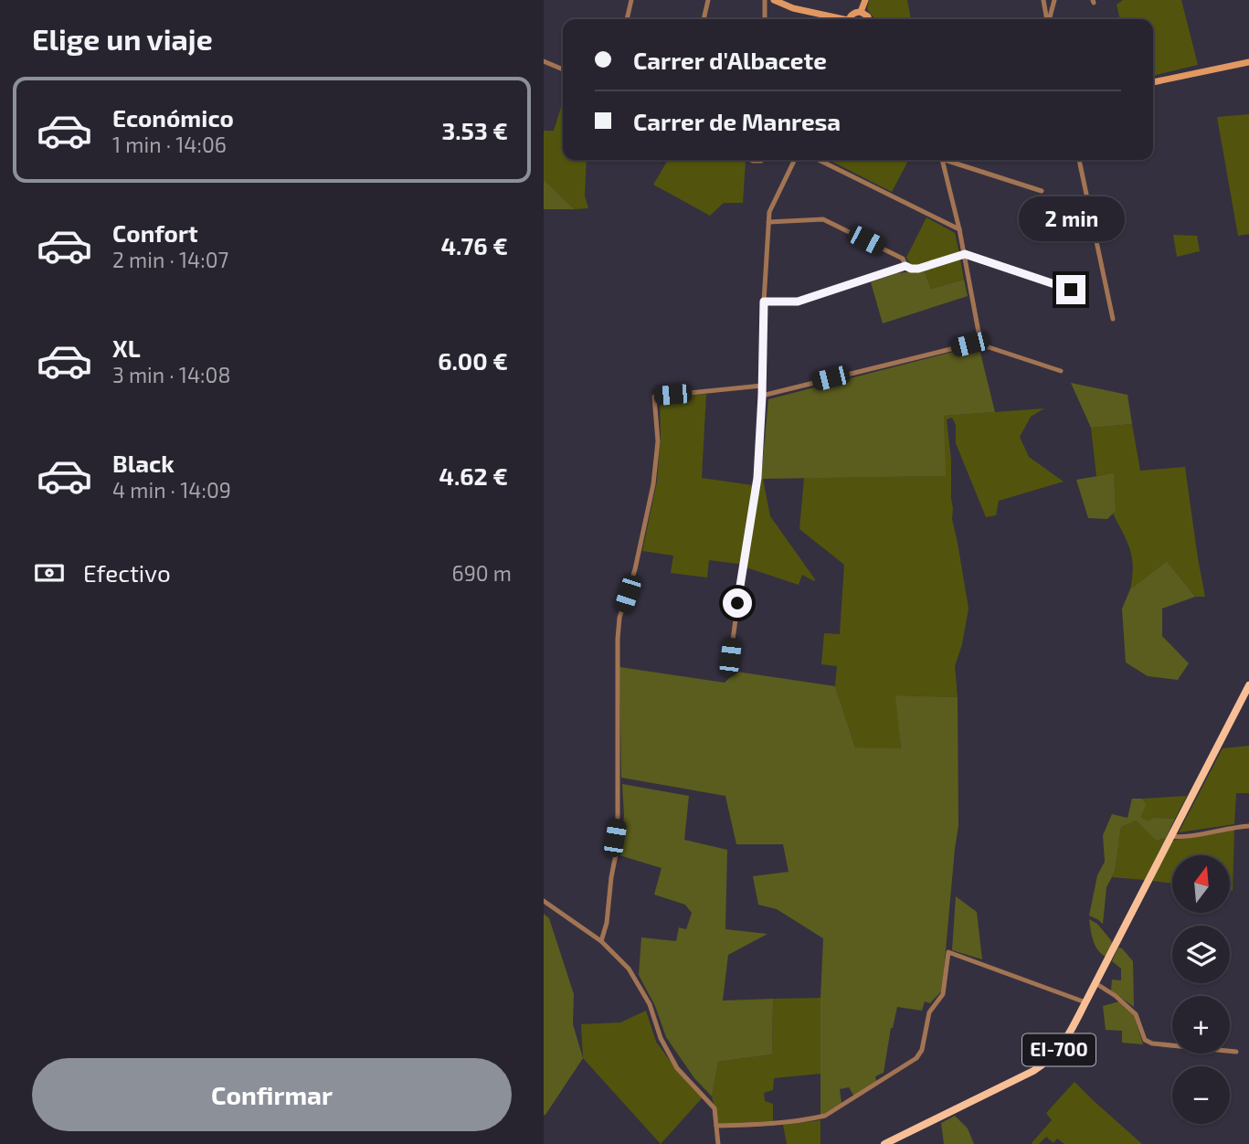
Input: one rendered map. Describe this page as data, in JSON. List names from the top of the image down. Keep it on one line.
{"streets":{"main road":["EI-700"]},"north":"top","page":{"heading":"Elige un viaje","banner":["Carrer d'Albacete","Carrer de Manresa"],"list":[{"name":"Económico","note":"1 min · 14:06","value":"3.53 €"},{"name":"Confort","note":"2 min · 14:07","value":"4.76 €"},{"name":"XL","note":"3 min · 14:08","value":"6.00 €"},{"name":"Black","note":"4 min · 14:09","value":"4.62 €"}],"bubble":"2 min","pay":["Efectivo","690 m"],"map_buttons":["+","−"],"buttons":"Confirmar"}}
